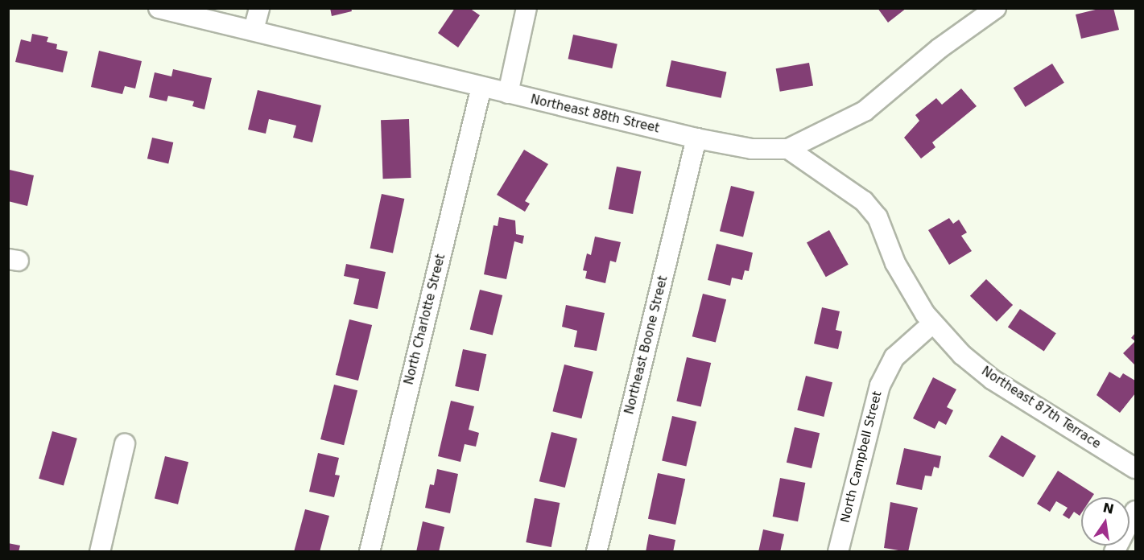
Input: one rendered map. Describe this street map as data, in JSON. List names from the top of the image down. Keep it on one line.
{"streets":{"street":["Northeast 88th Street","North Charlotte Street","Northeast Boone Street","Northeast 87th Terrace","North Campbell Street"]},"crossings":[["Northeast 88th Street","North Charlotte Street"],["Northeast 88th Street","Northeast Boone Street"],["Northeast 88th Street","Northeast 87th Terrace"],["Northeast 87th Terrace","North Campbell Street"]],"north":"top"}
